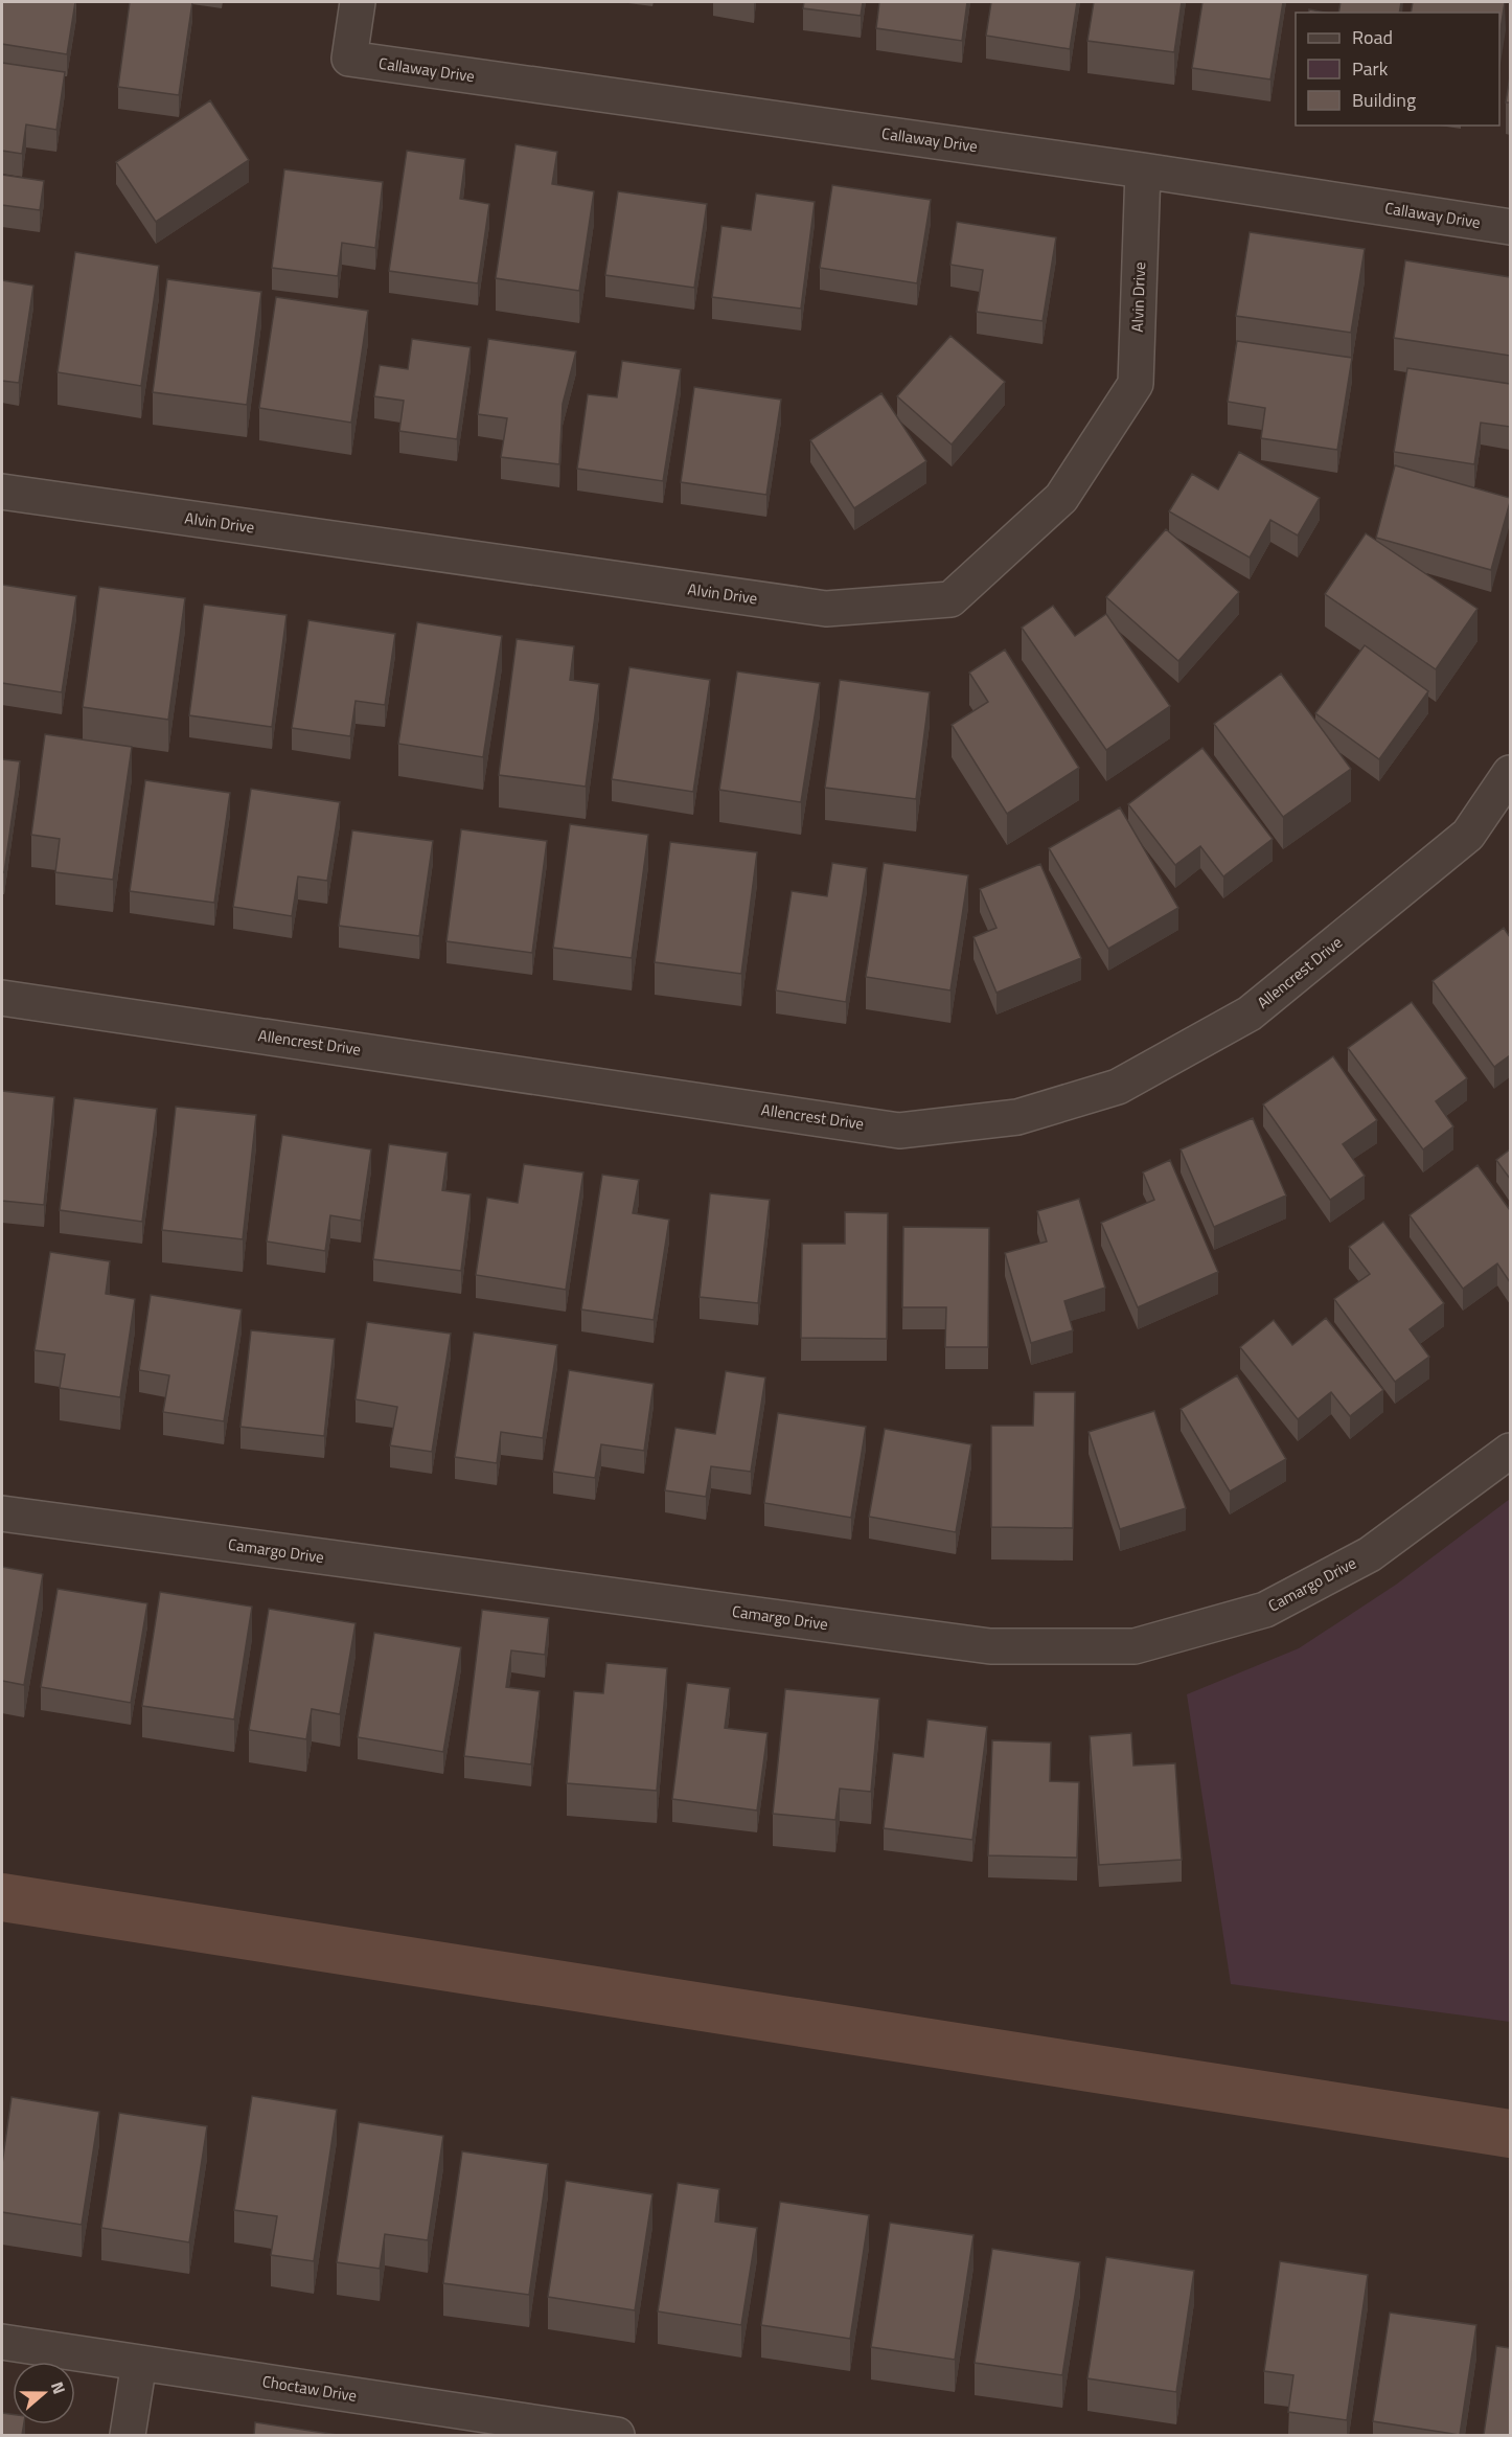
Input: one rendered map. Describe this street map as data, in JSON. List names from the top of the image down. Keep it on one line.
{"streets":{"street":["Callaway Drive","Alvin Drive","Allencrest Drive","Camargo Drive","Choctaw Drive"]},"crossings":[["Callaway Drive","Alvin Drive"]],"legend":["Road","Park","Building"],"north":"right"}
